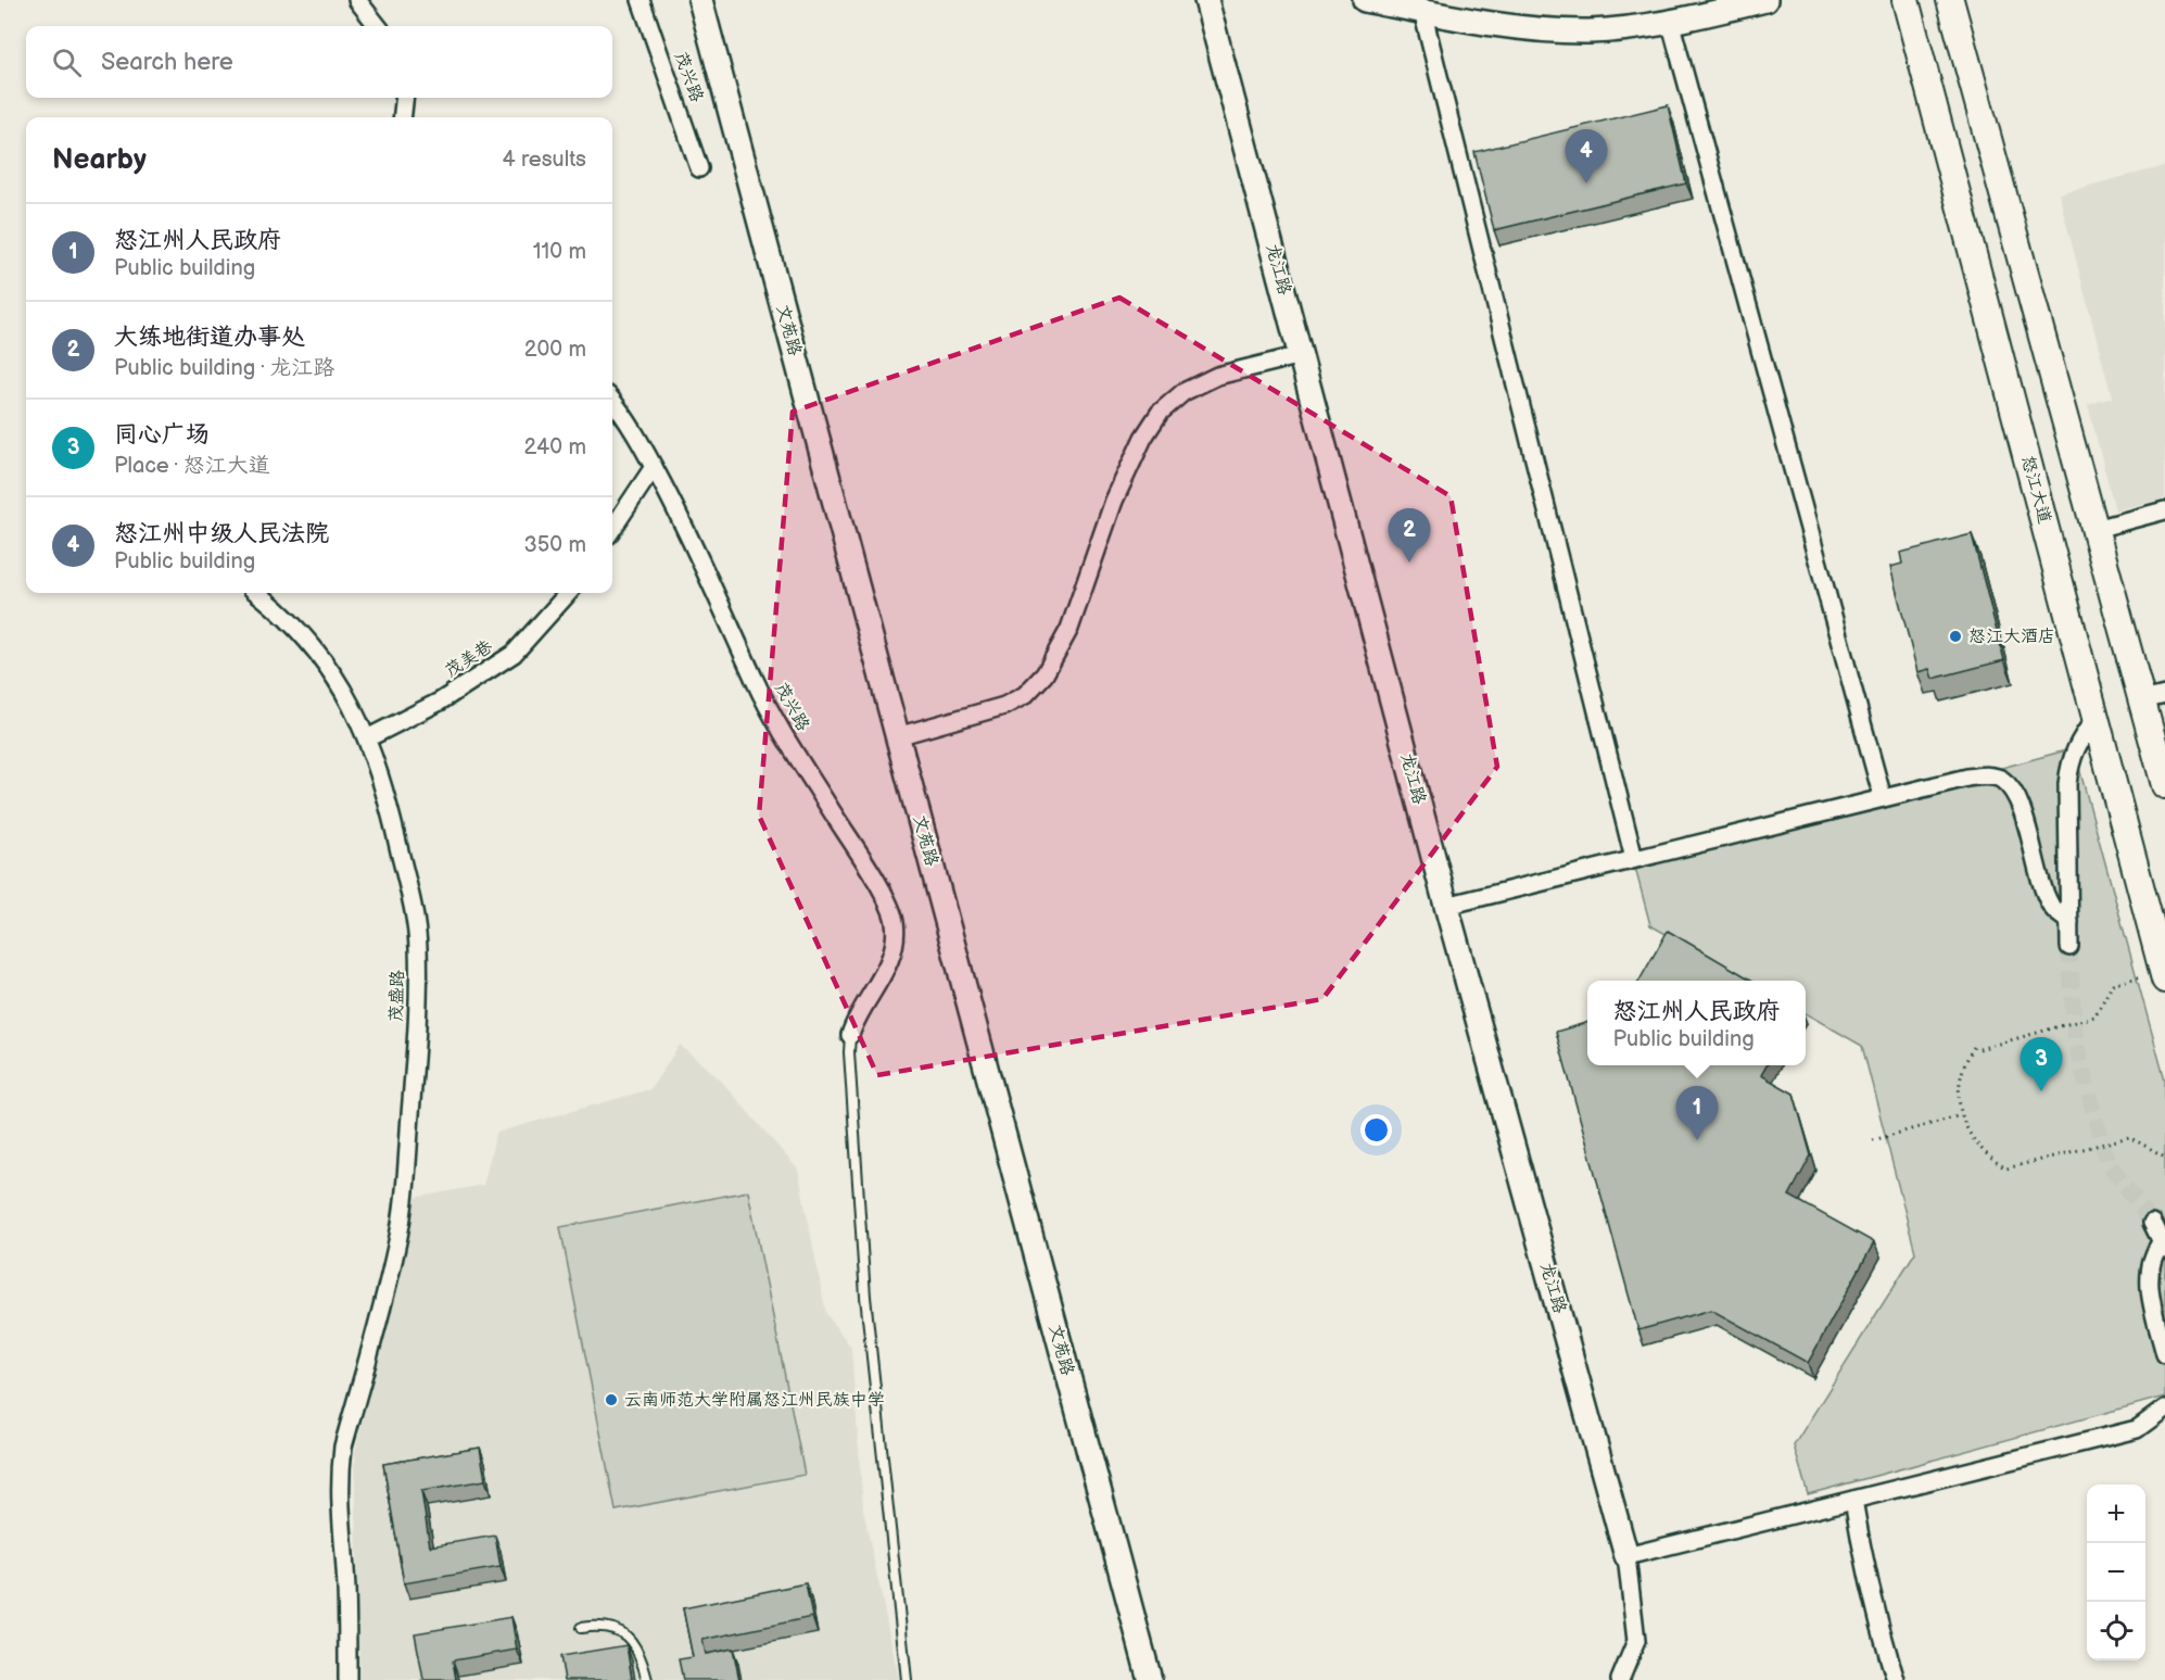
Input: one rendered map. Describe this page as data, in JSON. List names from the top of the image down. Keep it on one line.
{"streets":{"main road":["怒江大道"],"street":["茂兴路","龙江路","文苑路","茂美巷","茂盛路"]},"crossings":[["茂美巷","茂盛路"]],"places":["怒江大酒店","云南师范大学附属怒江州民族中学"],"page":{"search":"Search here","heading":["Nearby","4 results"],"pins":["4","2","3","1"],"list":[{"mark":"1","name":"怒江州人民政府","note":"Public building","value":"110 m"},{"mark":"2","name":"大练地街道办事处","note":"Public building · 龙江路","value":"200 m"},{"mark":"3","name":"同心广场","note":"Place · 怒江大道","value":"240 m"},{"mark":"4","name":"怒江州中级人民法院","note":"Public building","value":"350 m"}],"popup":["怒江州人民政府","Public building"],"map_buttons":["+","−"]}}
